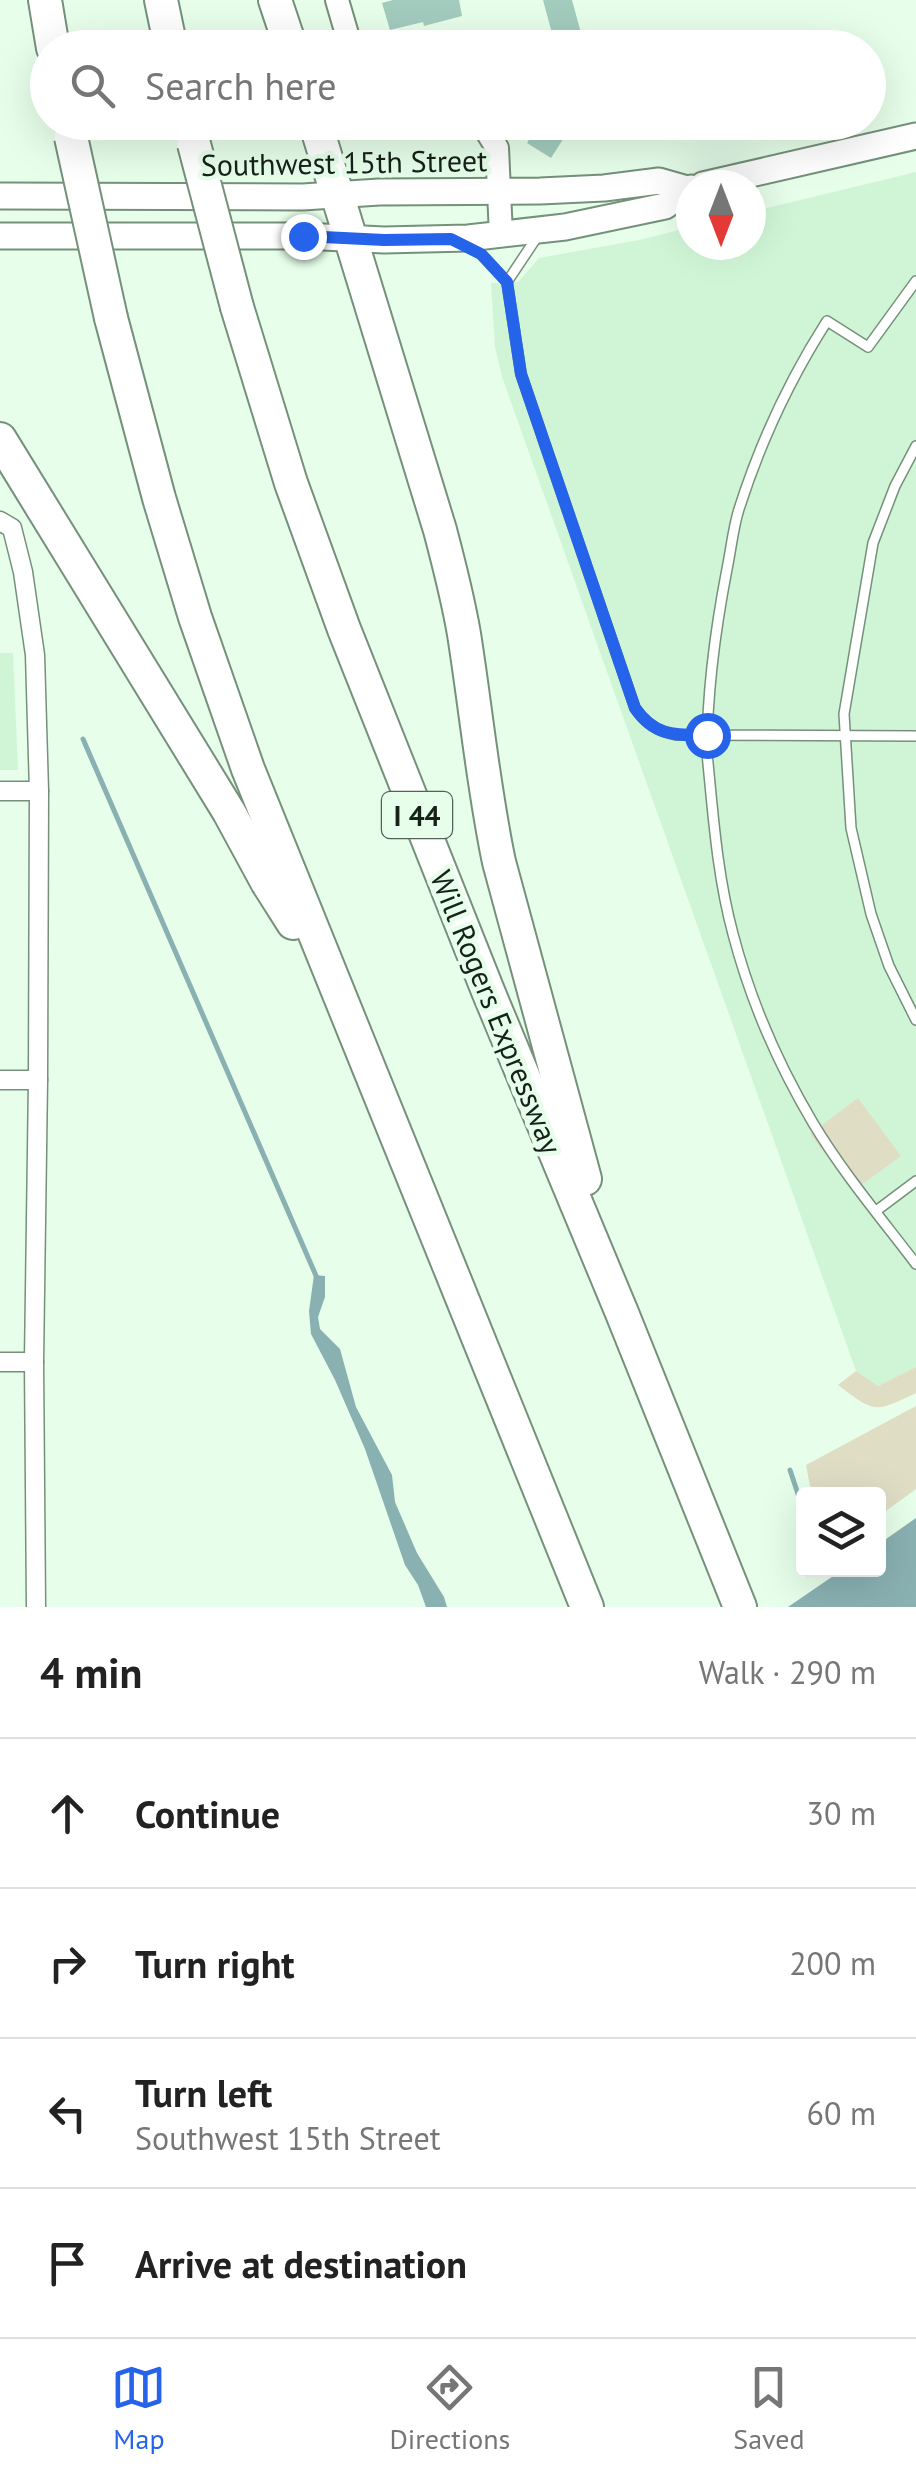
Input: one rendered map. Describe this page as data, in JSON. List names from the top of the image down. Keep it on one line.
{"streets":{"highway":["I 44","Will Rogers Expressway"],"main road":["Southwest 15th Street"]},"north":"bottom","page":{"search":"Search here","heading":["4 min","Walk · 290 m"],"list":[["Continue","30 m"],["Turn right","200 m"],["Turn left","Southwest 15th Street","60 m"],"Arrive at destination"],"nav":["Map","Directions","Saved"]}}
